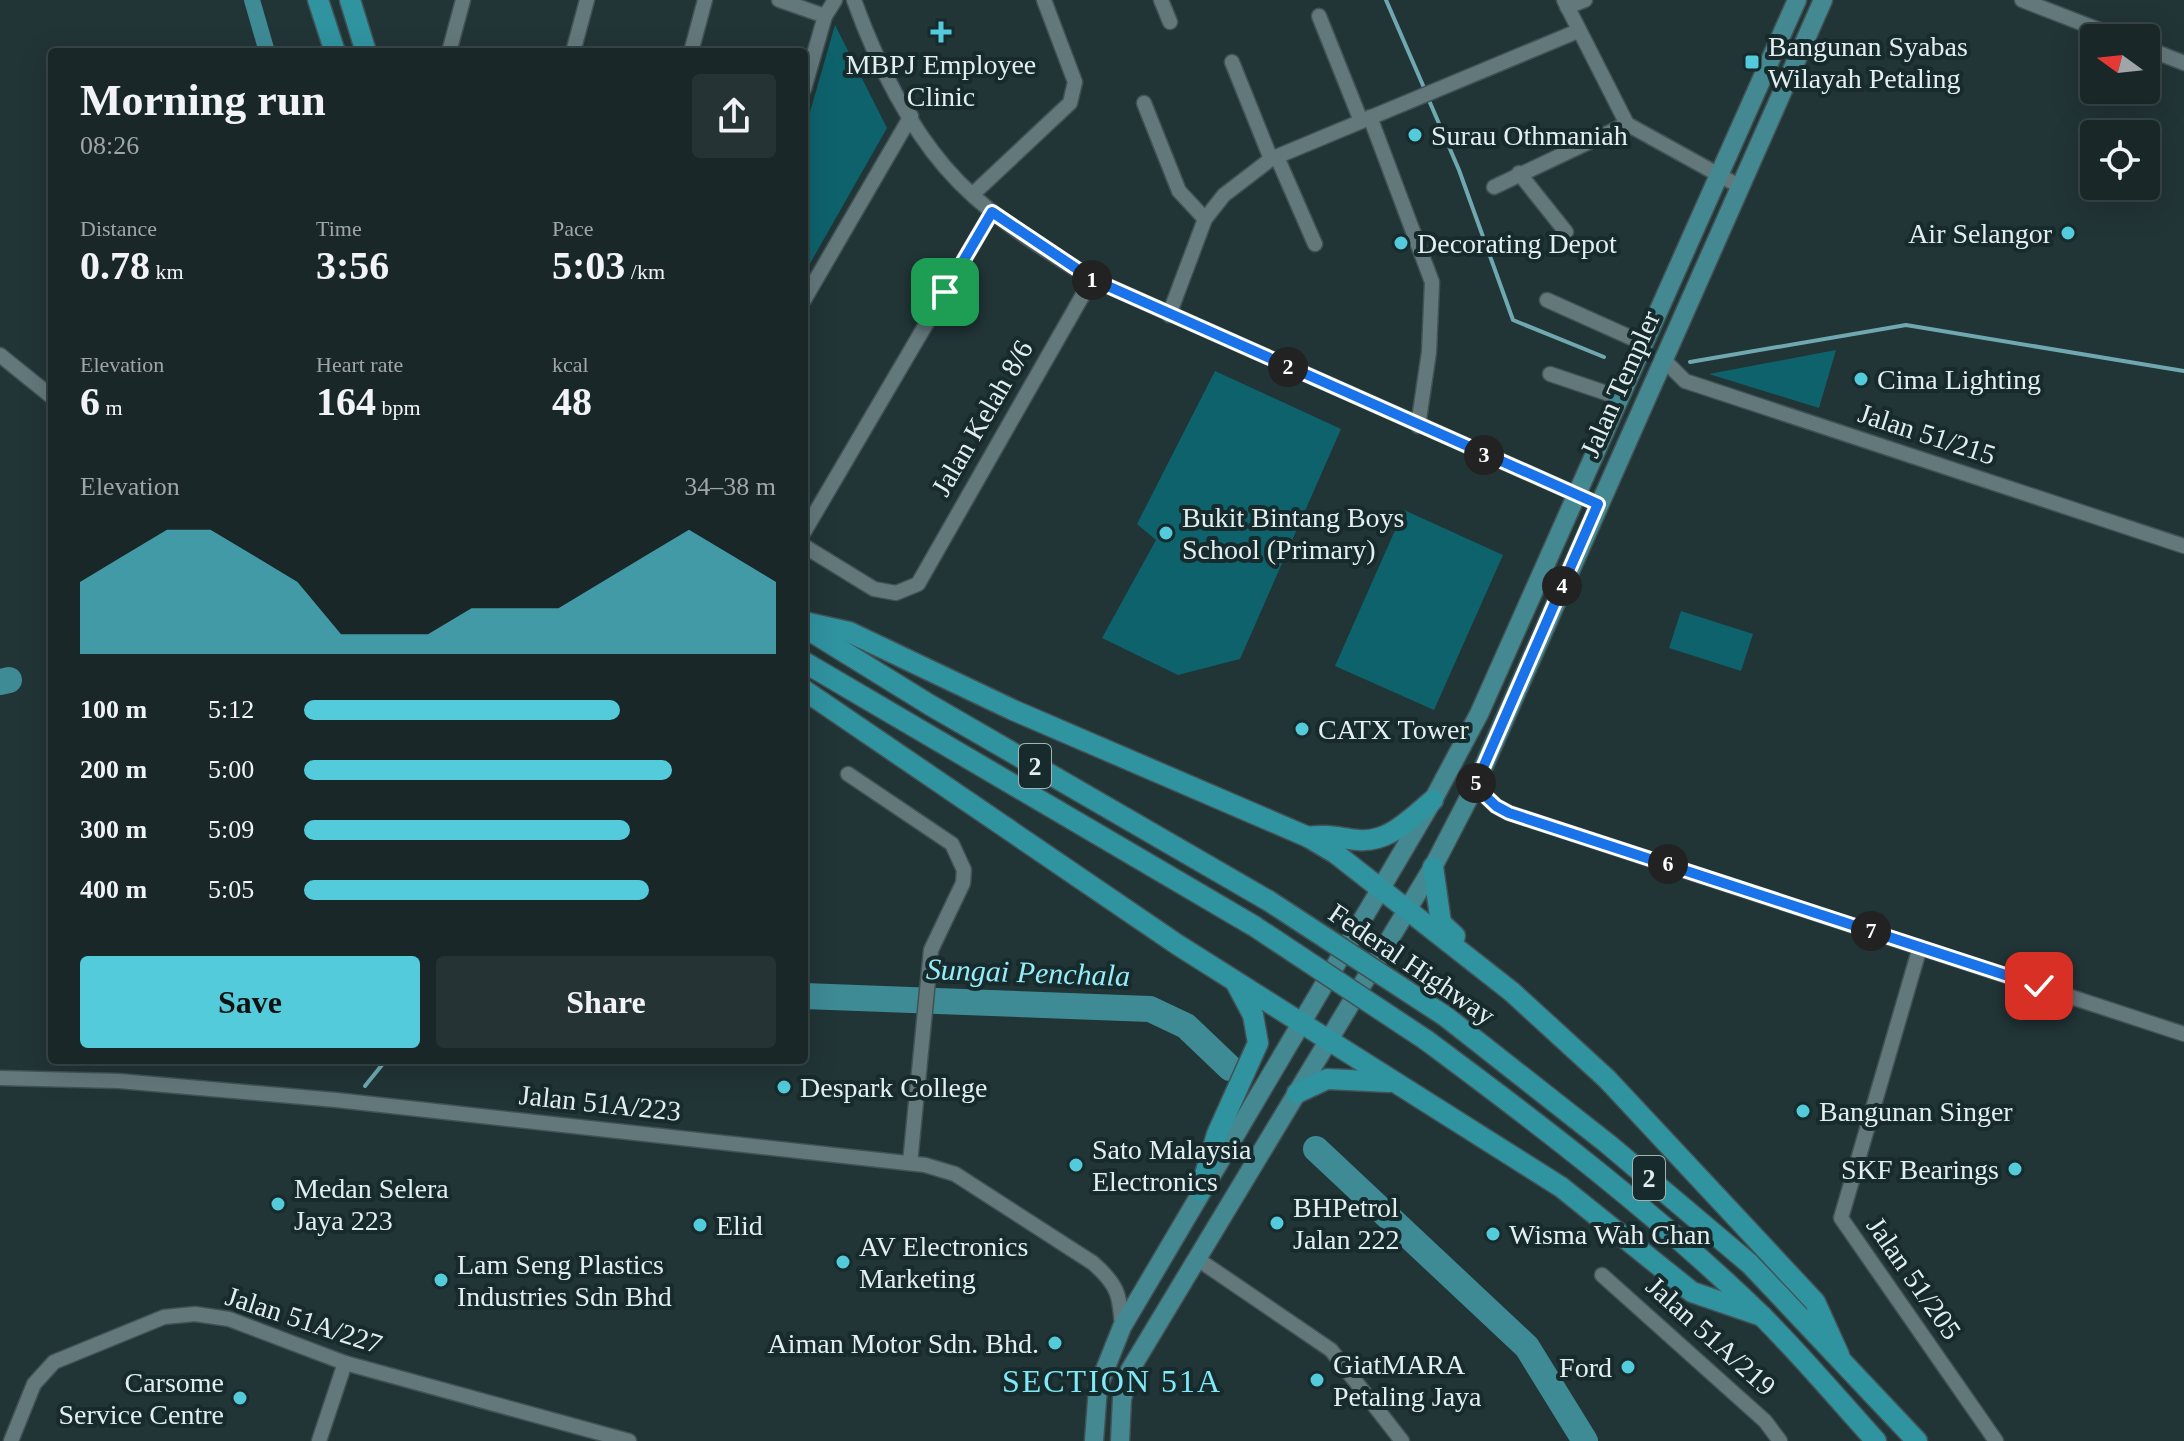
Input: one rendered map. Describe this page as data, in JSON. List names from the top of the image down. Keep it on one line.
{"streets":{"highway":["2","Federal Highway"],"main road":["Jalan Templer"],"street":["Jalan Kelah 8/6","Jalan 51/215","Jalan 51A/223","Jalan 51/205","Jalan 51A/227","Jalan 51A/219"]},"crossings":[["Jalan Templer","Jalan 51/215"],["Jalan Templer","Jalan 51A/223"]],"districts":["SECTION 51A"],"water":["Sungai Penchala"],"places":{"health":["MBPJ Employee Clinic"],"transit":["Bangunan Syabas Wilayah Petaling"],"other":["Surau Othmaniah","Air Selangor","Decorating Depot","Cima Lighting","Bukit Bintang Boys School (Primary)","CATX Tower","Despark College","Bangunan Singer","Sato Malaysia Electronics","SKF Bearings","Medan Selera Jaya 223","BHPetrol Jalan 222","Elid","Wisma Wah Chan","AV Electronics Marketing","Lam Seng Plastics Industries Sdn Bhd","Aiman Motor Sdn. Bhd.","Ford","GiatMARA Petaling Jaya","Carsome Service Centre"]},"north":"left","page":{"heading":["Morning run","08:26"],"stats":[["Distance","0.78 km"],["Time","3:56"],["Pace","5:03 /km"],["Elevation","6 m"],["Heart rate","164 bpm"],["kcal","48"]],"pins":["1","2","3","4","5","6","7"],"chart":["Elevation","34–38 m"],"list":[{"name":"100 m","note":"5:12"},{"name":"200 m","note":"5:00"},{"name":"300 m","note":"5:09"},{"name":"400 m","note":"5:05"}],"buttons":["Save","Share"]}}
